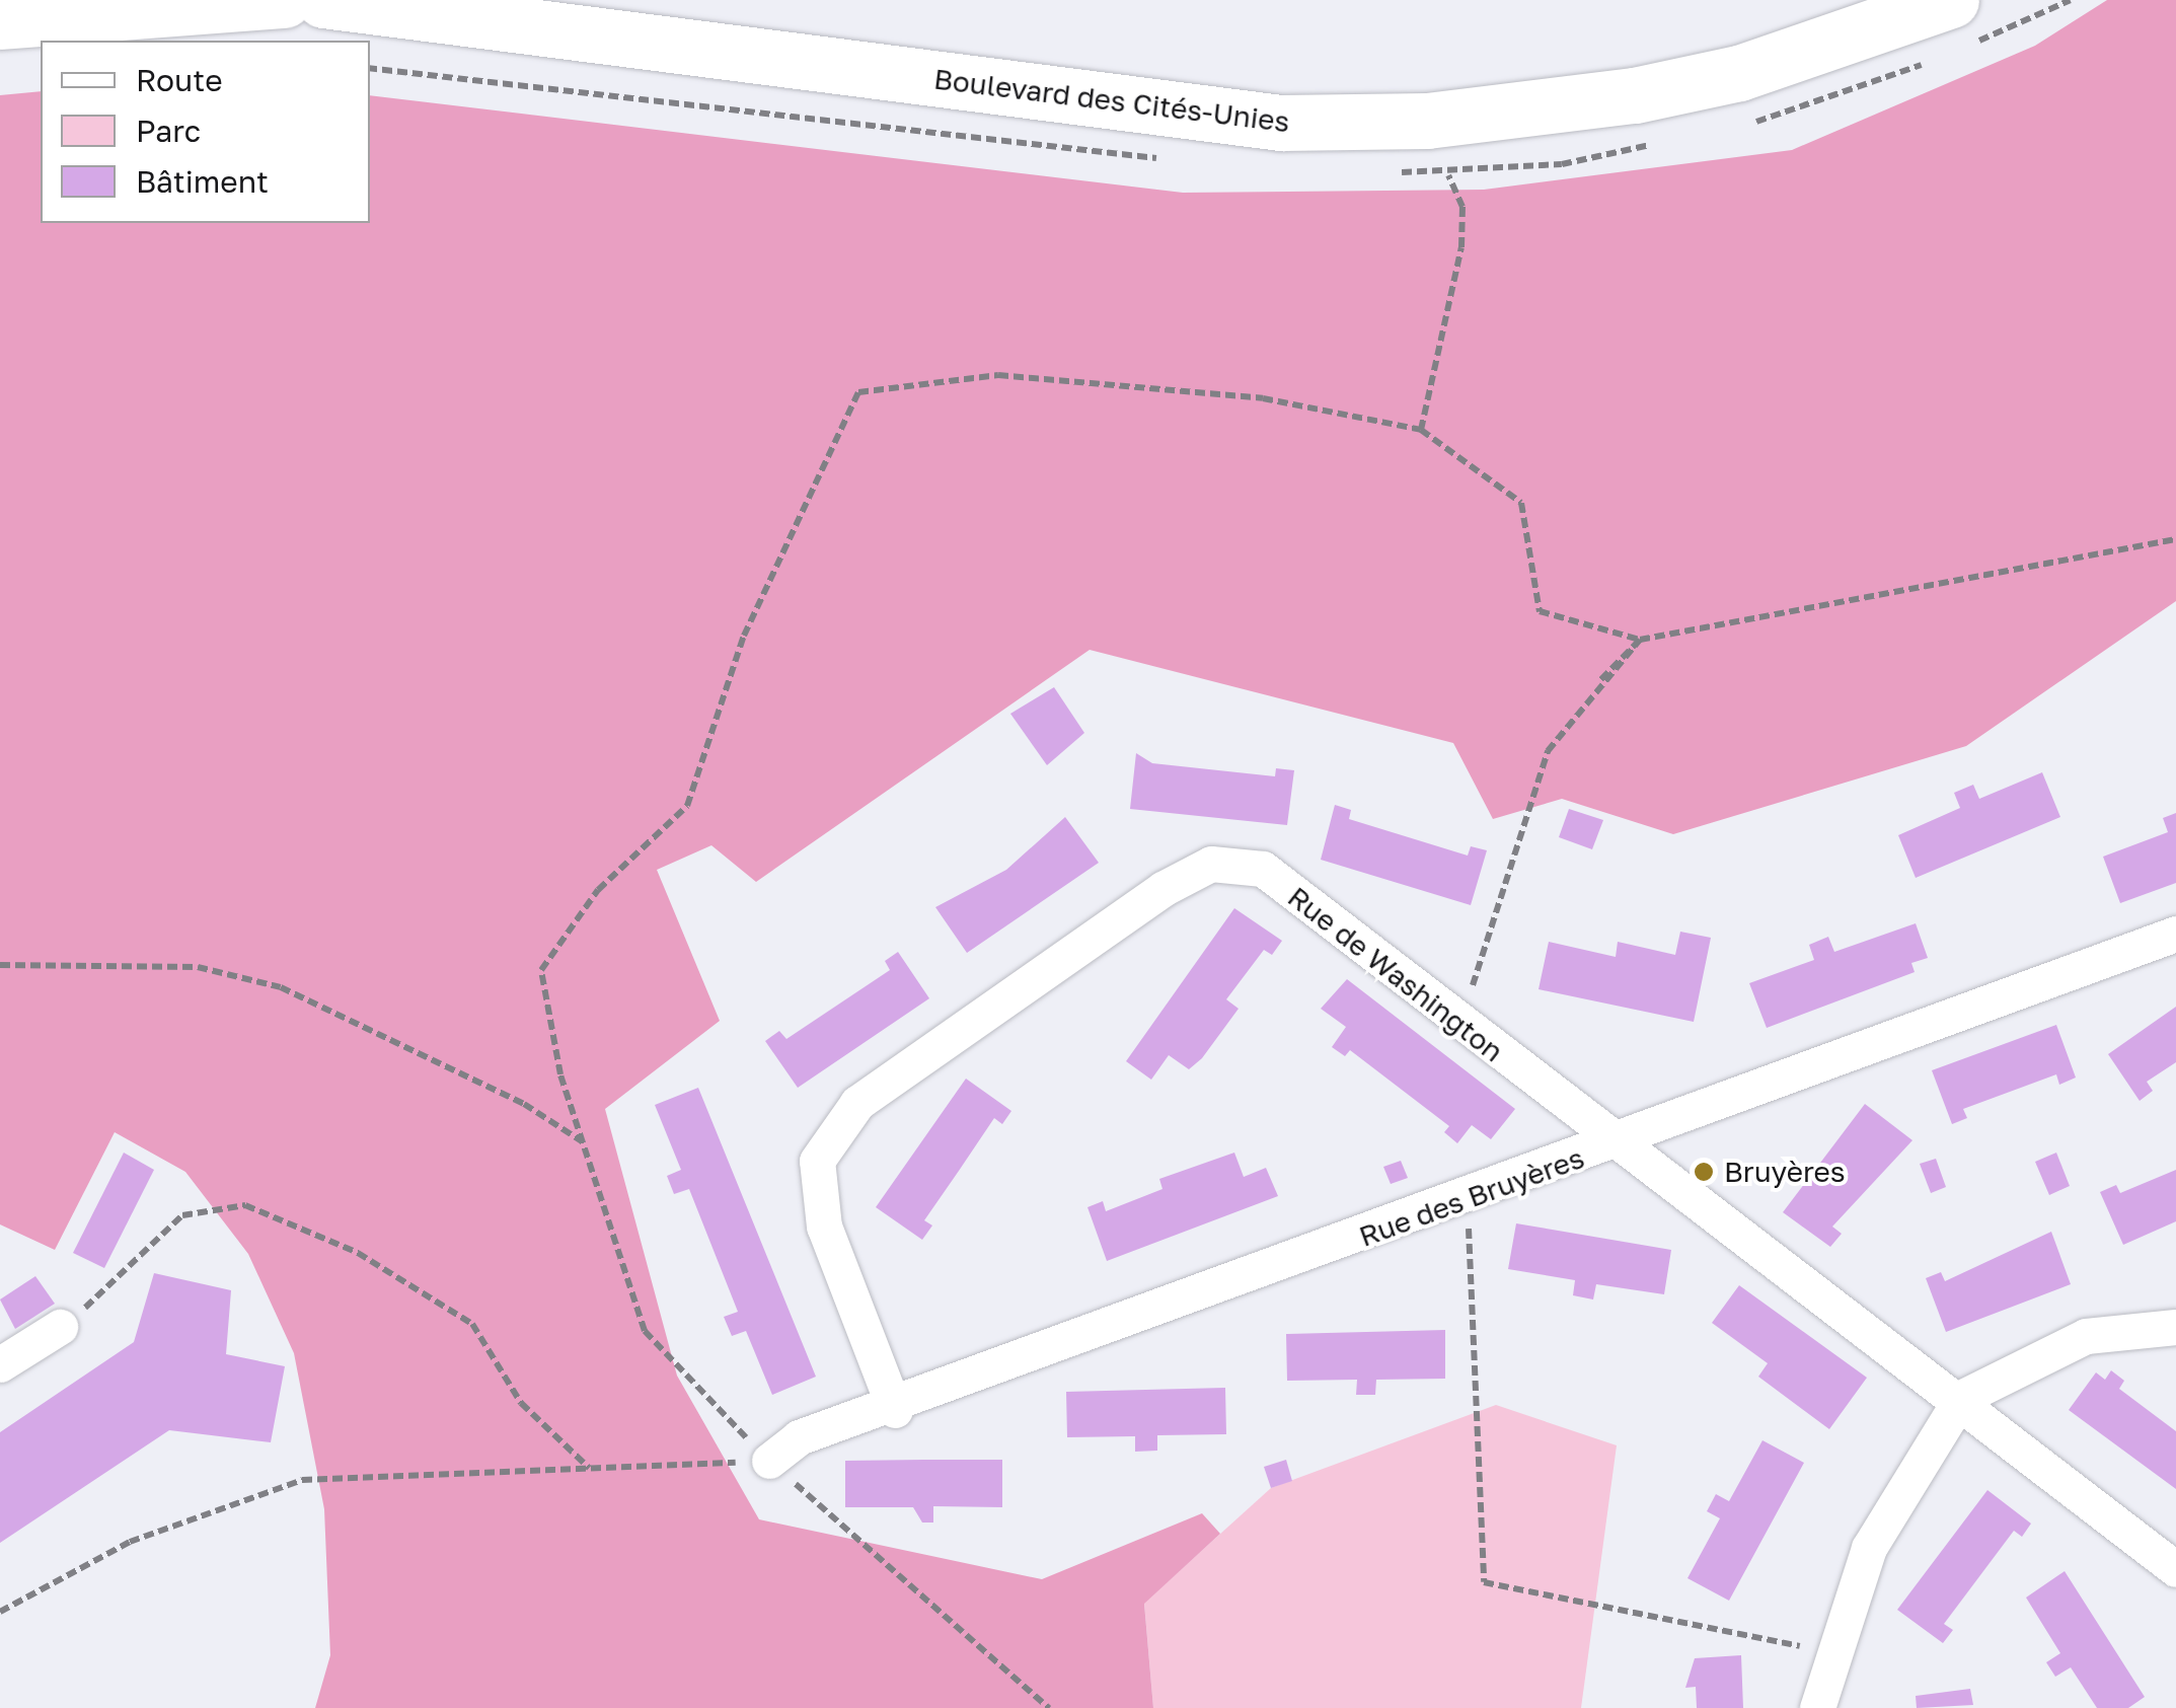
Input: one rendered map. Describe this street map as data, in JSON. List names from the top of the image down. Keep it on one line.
{"streets":{"main road":["Boulevard des Cités-Unies"],"street":["Rue de Washington","Rue des Bruyères"]},"crossings":[["Rue de Washington","Rue des Bruyères"]],"places":["Bruyères"],"legend":["Route","Parc","Bâtiment"]}
